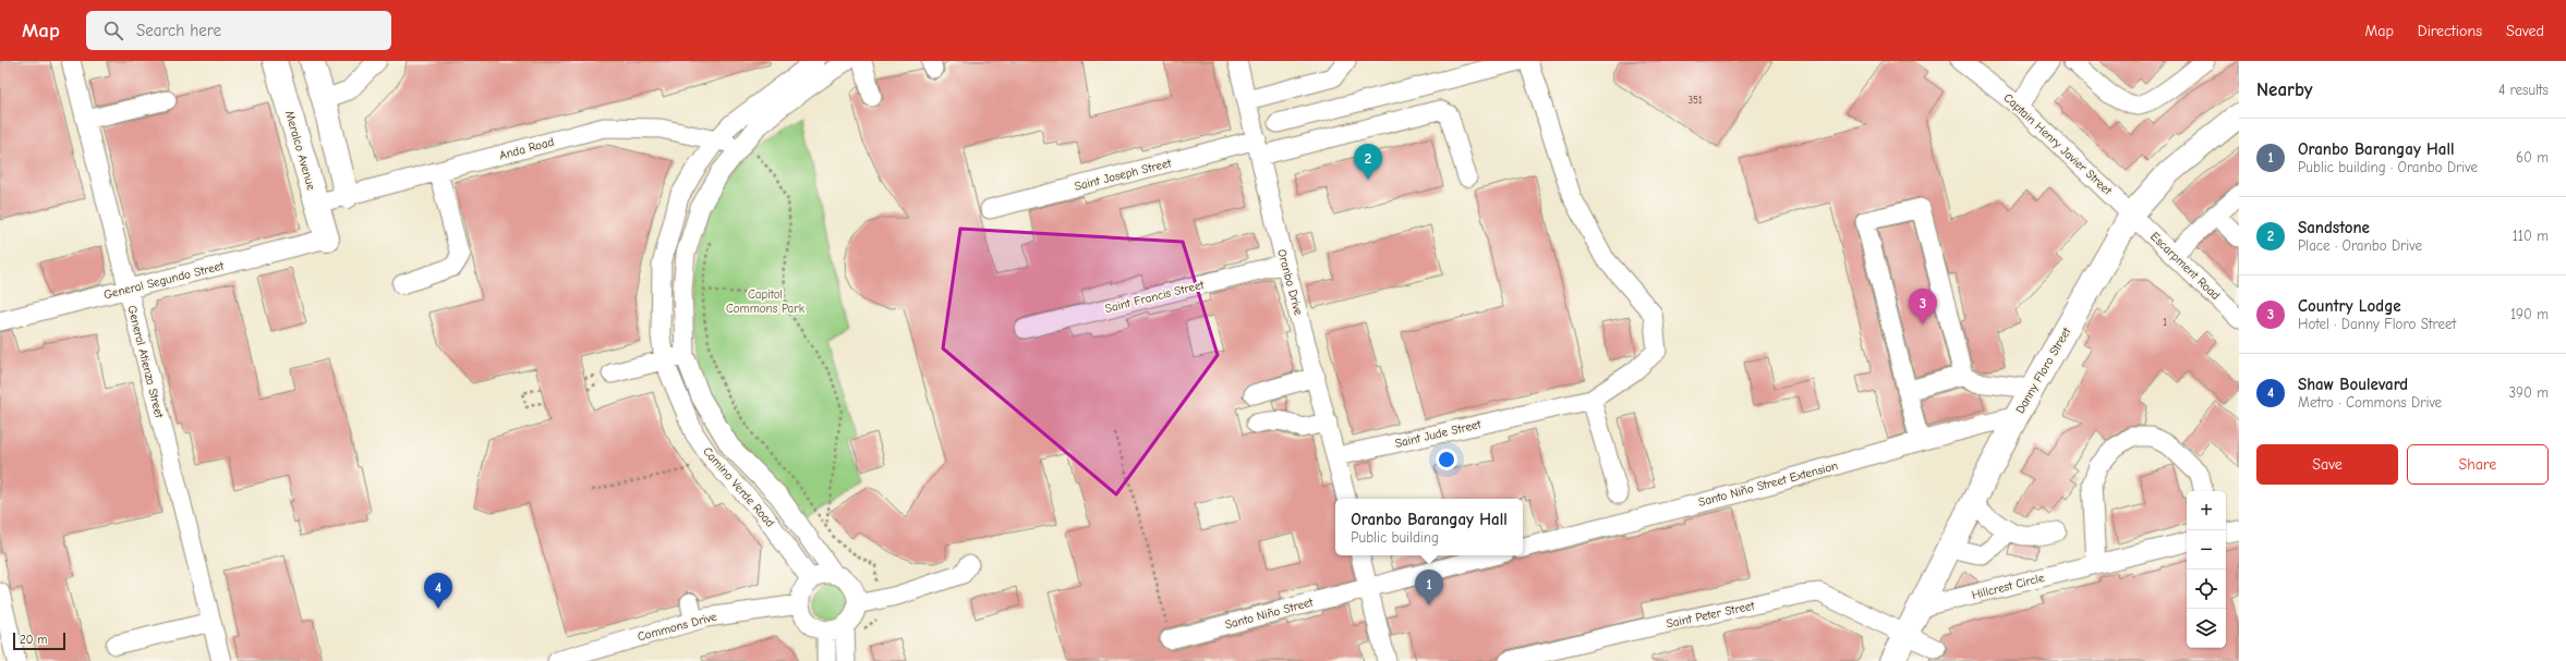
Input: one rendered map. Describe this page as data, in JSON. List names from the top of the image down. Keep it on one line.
{"streets":{"main road":["Meralco Avenue","Danny Floro Street"],"street":["Captain Henry Javier Street","Anda Road","Saint Joseph Street","Escarpment Road","General Segundo Street","Oranbo Drive","Saint Francis Street","General Atienza Street","Saint Jude Street","Santo Niño Street Extension","Camino Verde Road","Hillcrest Circle","Santo Niño Street","Saint Peter Street","Commons Drive"]},"crossings":[["Captain Henry Javier Street","Escarpment Road"],["Captain Henry Javier Street","Danny Floro Street"],["Anda Road","Meralco Avenue"],["Anda Road","Camino Verde Road"],["Meralco Avenue","General Segundo Street"],["Saint Joseph Street","Oranbo Drive"],["Escarpment Road","Danny Floro Street"],["General Segundo Street","General Atienza Street"],["Oranbo Drive","Saint Francis Street"],["Oranbo Drive","Saint Jude Street"],["Danny Floro Street","Santo Niño Street Extension"],["Danny Floro Street","Hillcrest Circle"],["Danny Floro Street","Saint Peter Street"],["Camino Verde Road","Commons Drive"]],"parks":["Capitol Commons Park"],"house_numbers":["351","1"],"scale_bar":"20 m","page":{"header":"Map","search":"Search here","nav":["Map","Directions","Saved"],"heading":["Nearby","4 results"],"list":[{"mark":"1","name":"Oranbo Barangay Hall","note":"Public building · Oranbo Drive","value":"60 m"},{"mark":"2","name":"Sandstone","note":"Place · Oranbo Drive","value":"110 m"},{"mark":"3","name":"Country Lodge","note":"Hotel · Danny Floro Street","value":"190 m"},{"mark":"4","name":"Shaw Boulevard","note":"Metro · Commons Drive","value":"390 m"}],"pins":["2","3","1","4"],"buttons":["Save","Share"],"map_buttons":["+","−"],"popup":["Oranbo Barangay Hall","Public building"],"scale":"20 m"}}
